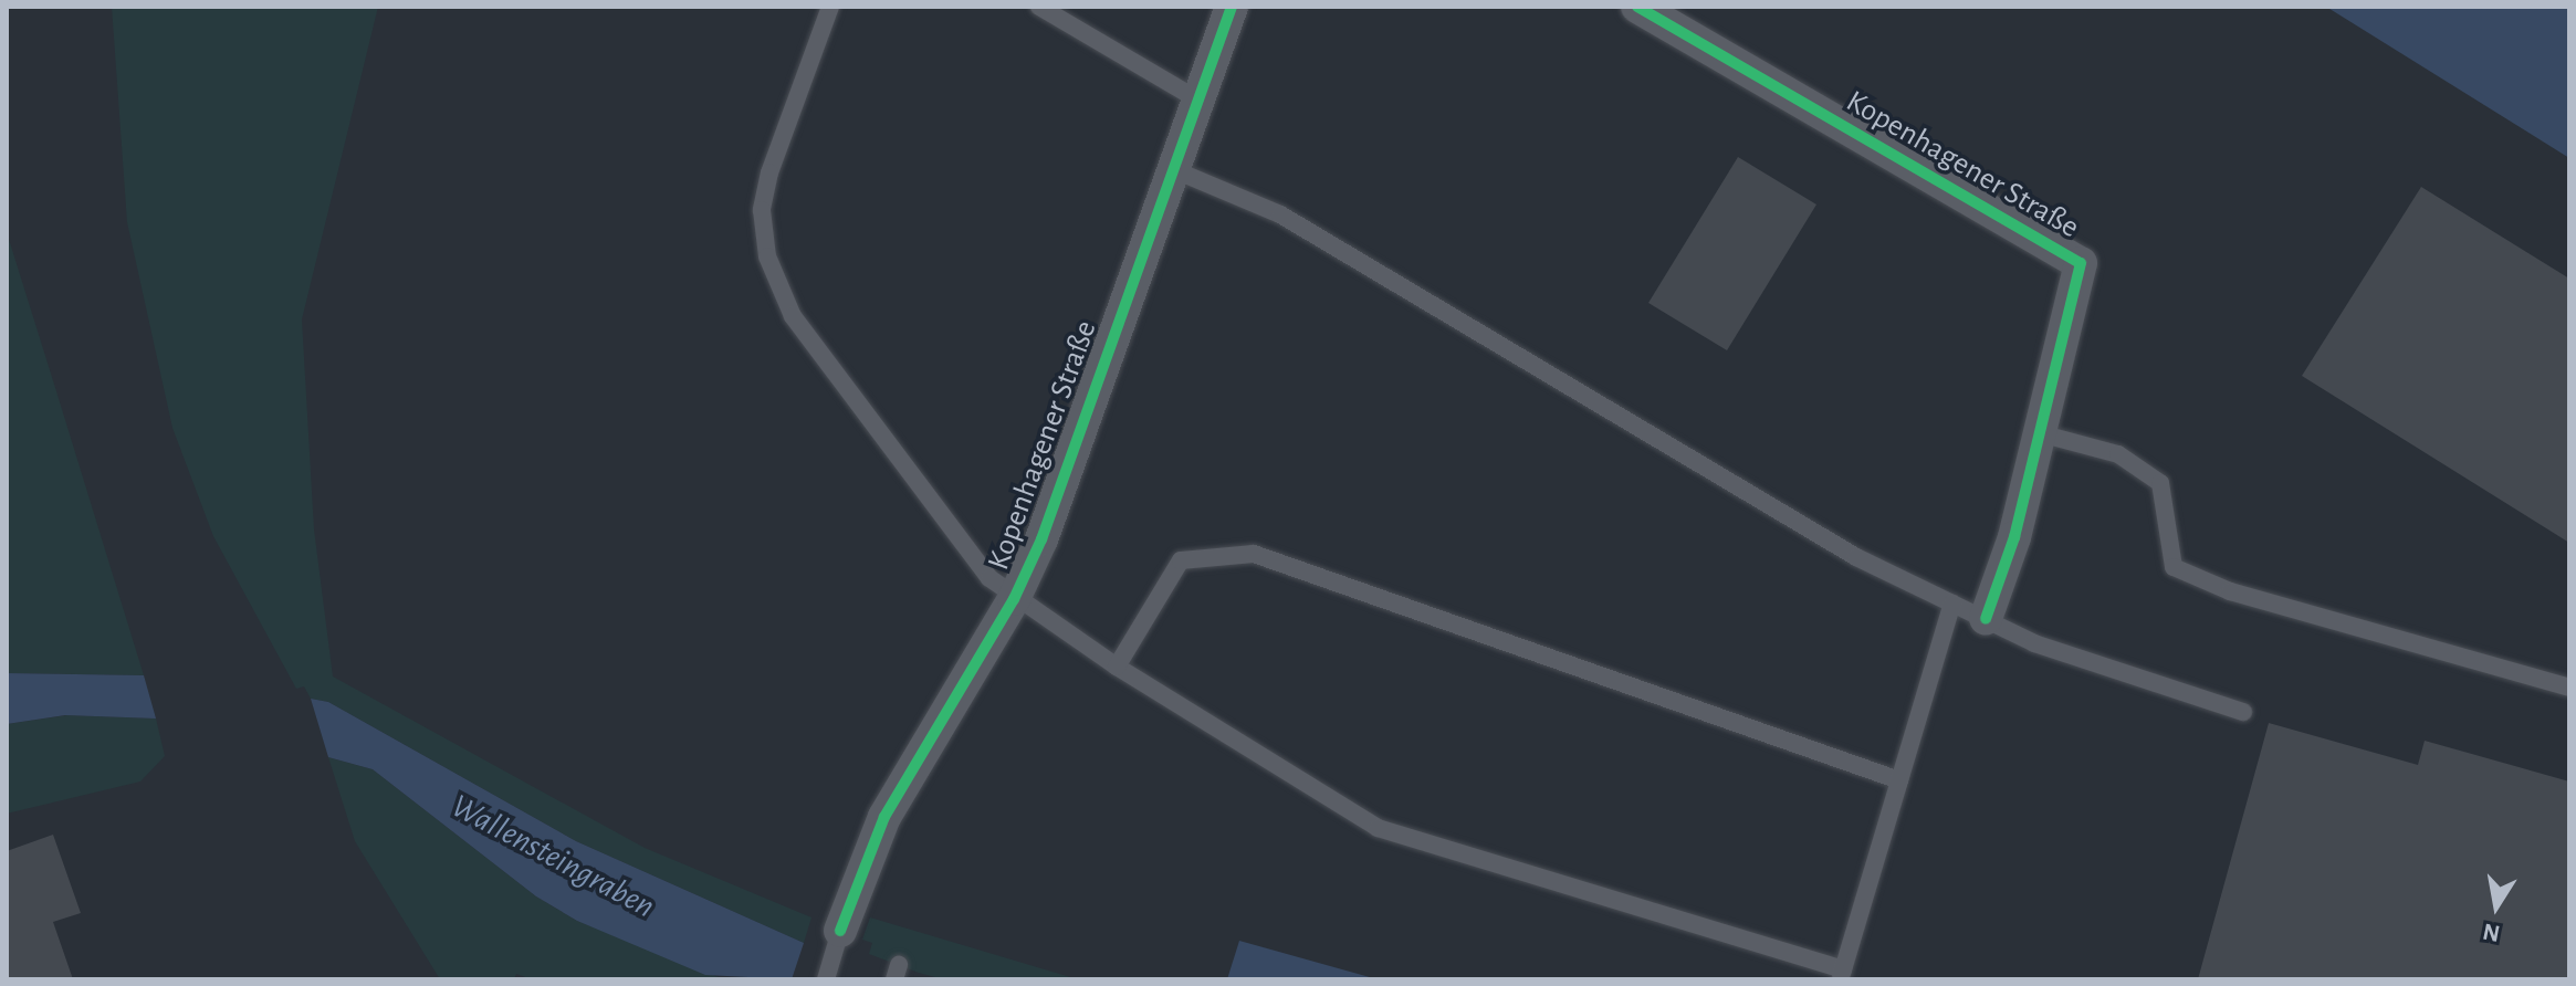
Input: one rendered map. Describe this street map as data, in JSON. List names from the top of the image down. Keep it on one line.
{"streets":{"street":["Kopenhagener Straße"]},"water":["Wallensteingraben"],"north":"bottom"}
